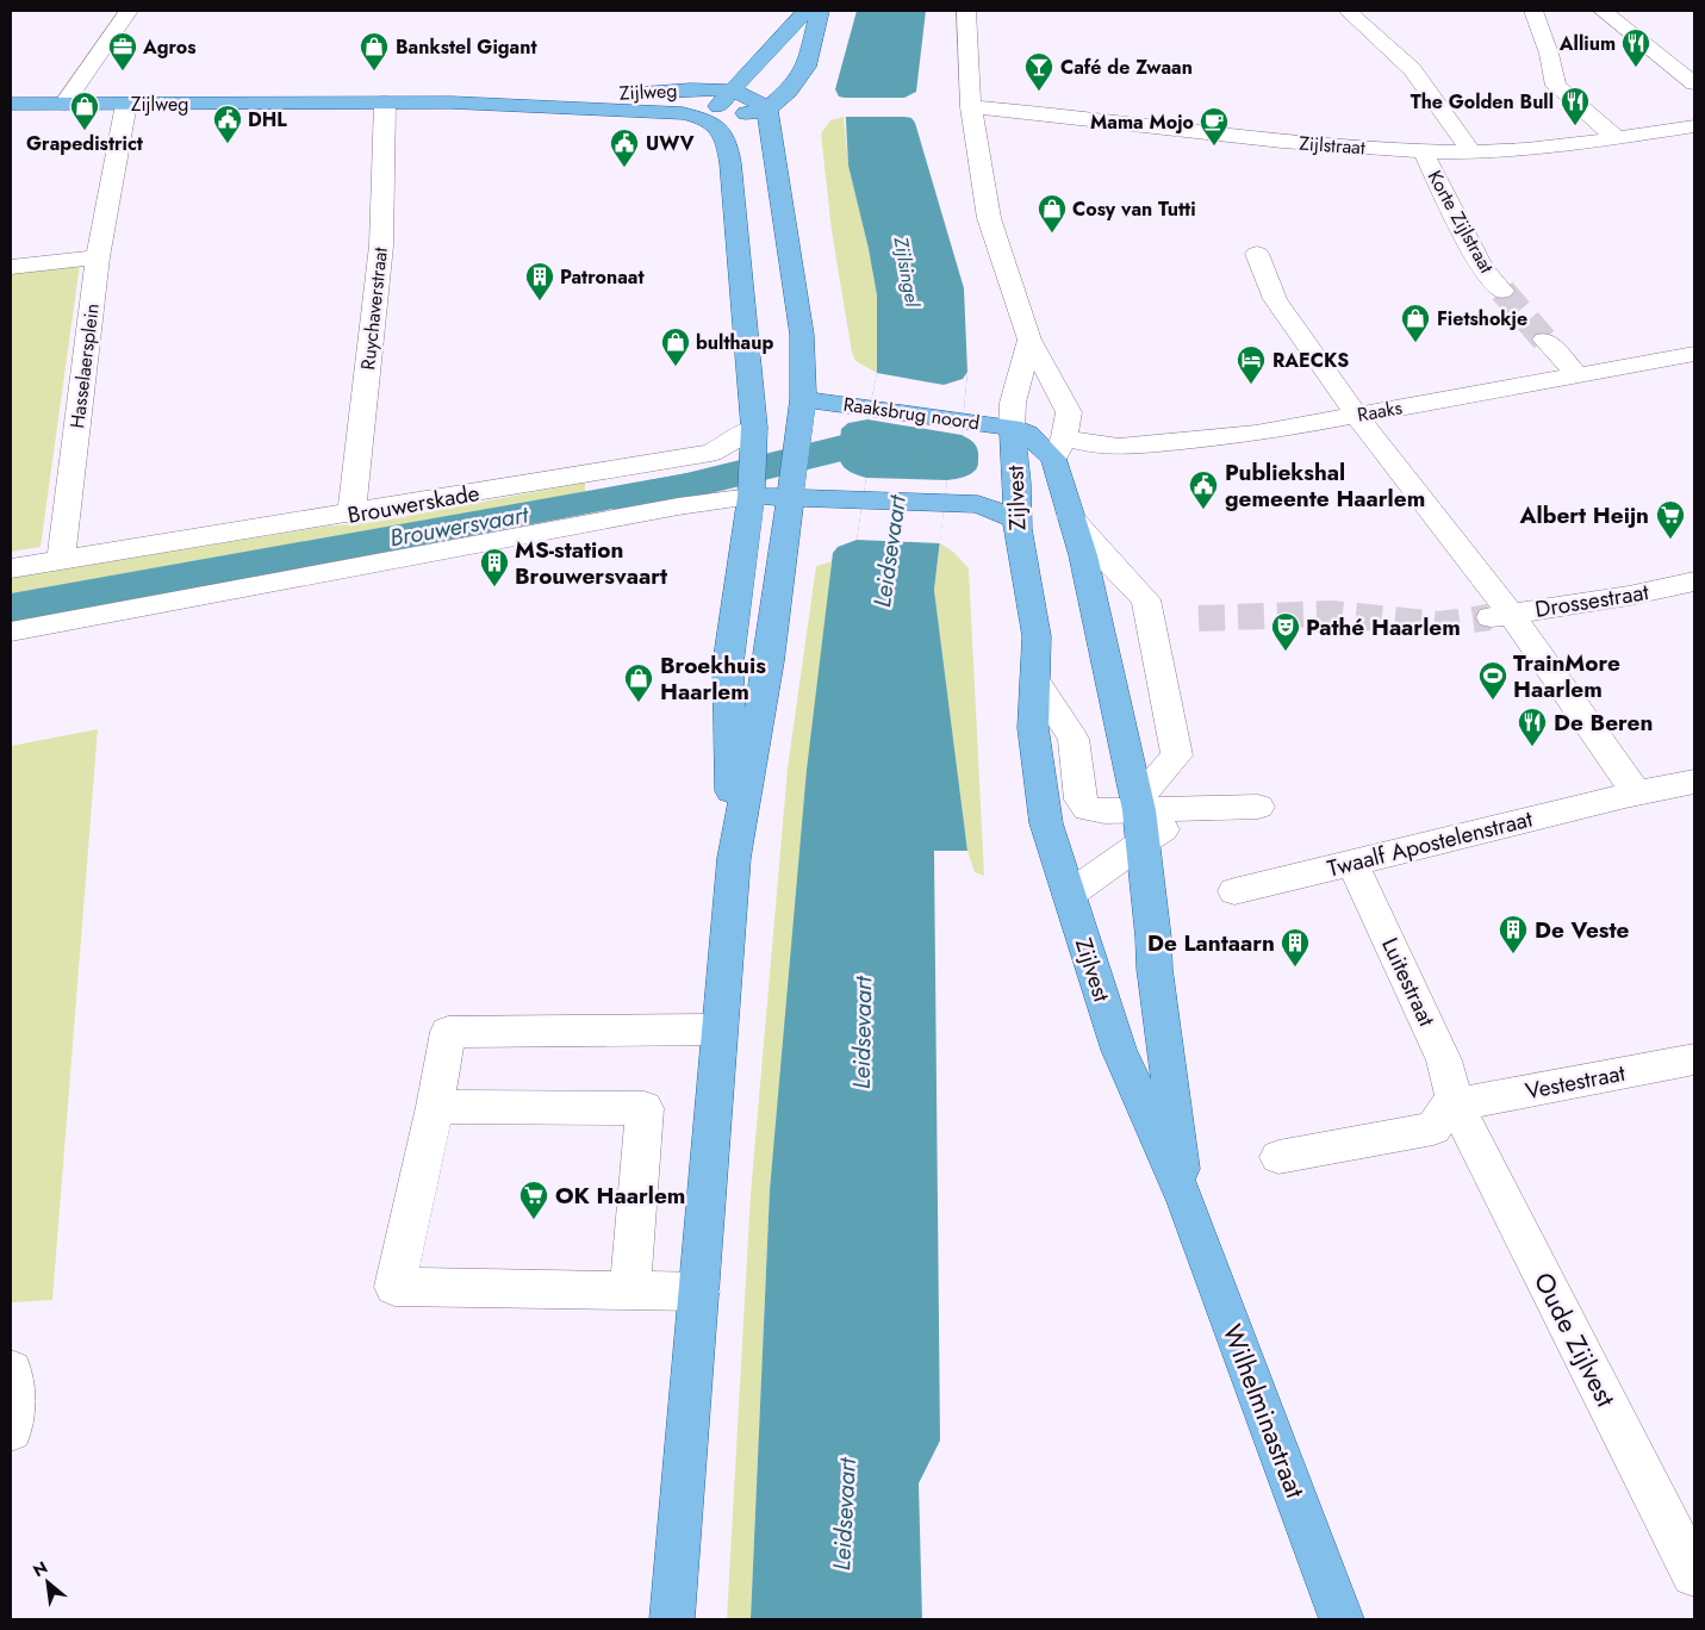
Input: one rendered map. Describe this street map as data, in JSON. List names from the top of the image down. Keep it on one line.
{"streets":{"main road":["Zijlweg","Raaksbrug noord","Zijlvest","Brouwerskade","Wilhelminastraat"],"street":["Zijlstraat","Korte Zijlstraat","Ruychaverstraat","Hasselaersplein","Raaks","Drossestraat","Twaalf Apostelenstraat","Luitestraat","Vestestraat","Oude Zijlvest"]},"crossings":[["Zijlweg","Ruychaverstraat"],["Zijlweg","Hasselaersplein"],["Zijlstraat","Korte Zijlstraat"],["Zijlstraat","Zijlvest"],["Ruychaverstraat","Brouwerskade"],["Hasselaersplein","Brouwerskade"],["Raaks","Zijlvest"],["Raaksbrug noord","Zijlvest"],["Raaksbrug noord","Brouwerskade"],["Zijlvest","Wilhelminastraat"],["Twaalf Apostelenstraat","Luitestraat"],["Luitestraat","Vestestraat"],["Luitestraat","Oude Zijlvest"],["Vestestraat","Oude Zijlvest"]],"water":["Zijlsingel","Brouwersvaart","Leidsevaart"],"places":{"restaurant":["Allium","The Golden Bull","De Beren"],"office":["Agros"],"shop":["Bankstel Gigant","Grapedistrict","Cosy van Tutti","Fietshokje","bulthaup","Broekhuis Haarlem"],"bar":["Café de Zwaan"],"public building":["DHL","UWV","Publiekshal gemeente Haarlem"],"cafe":["Mama Mojo"],"building":["Patronaat","MS-station Brouwersvaart","De Veste","De Lantaarn"],"hotel":["RAECKS"],"supermarket":["Albert Heijn","OK Haarlem"],"theatre":["Pathé Haarlem"],"sports":["TrainMore Haarlem"]},"north":"top left"}
